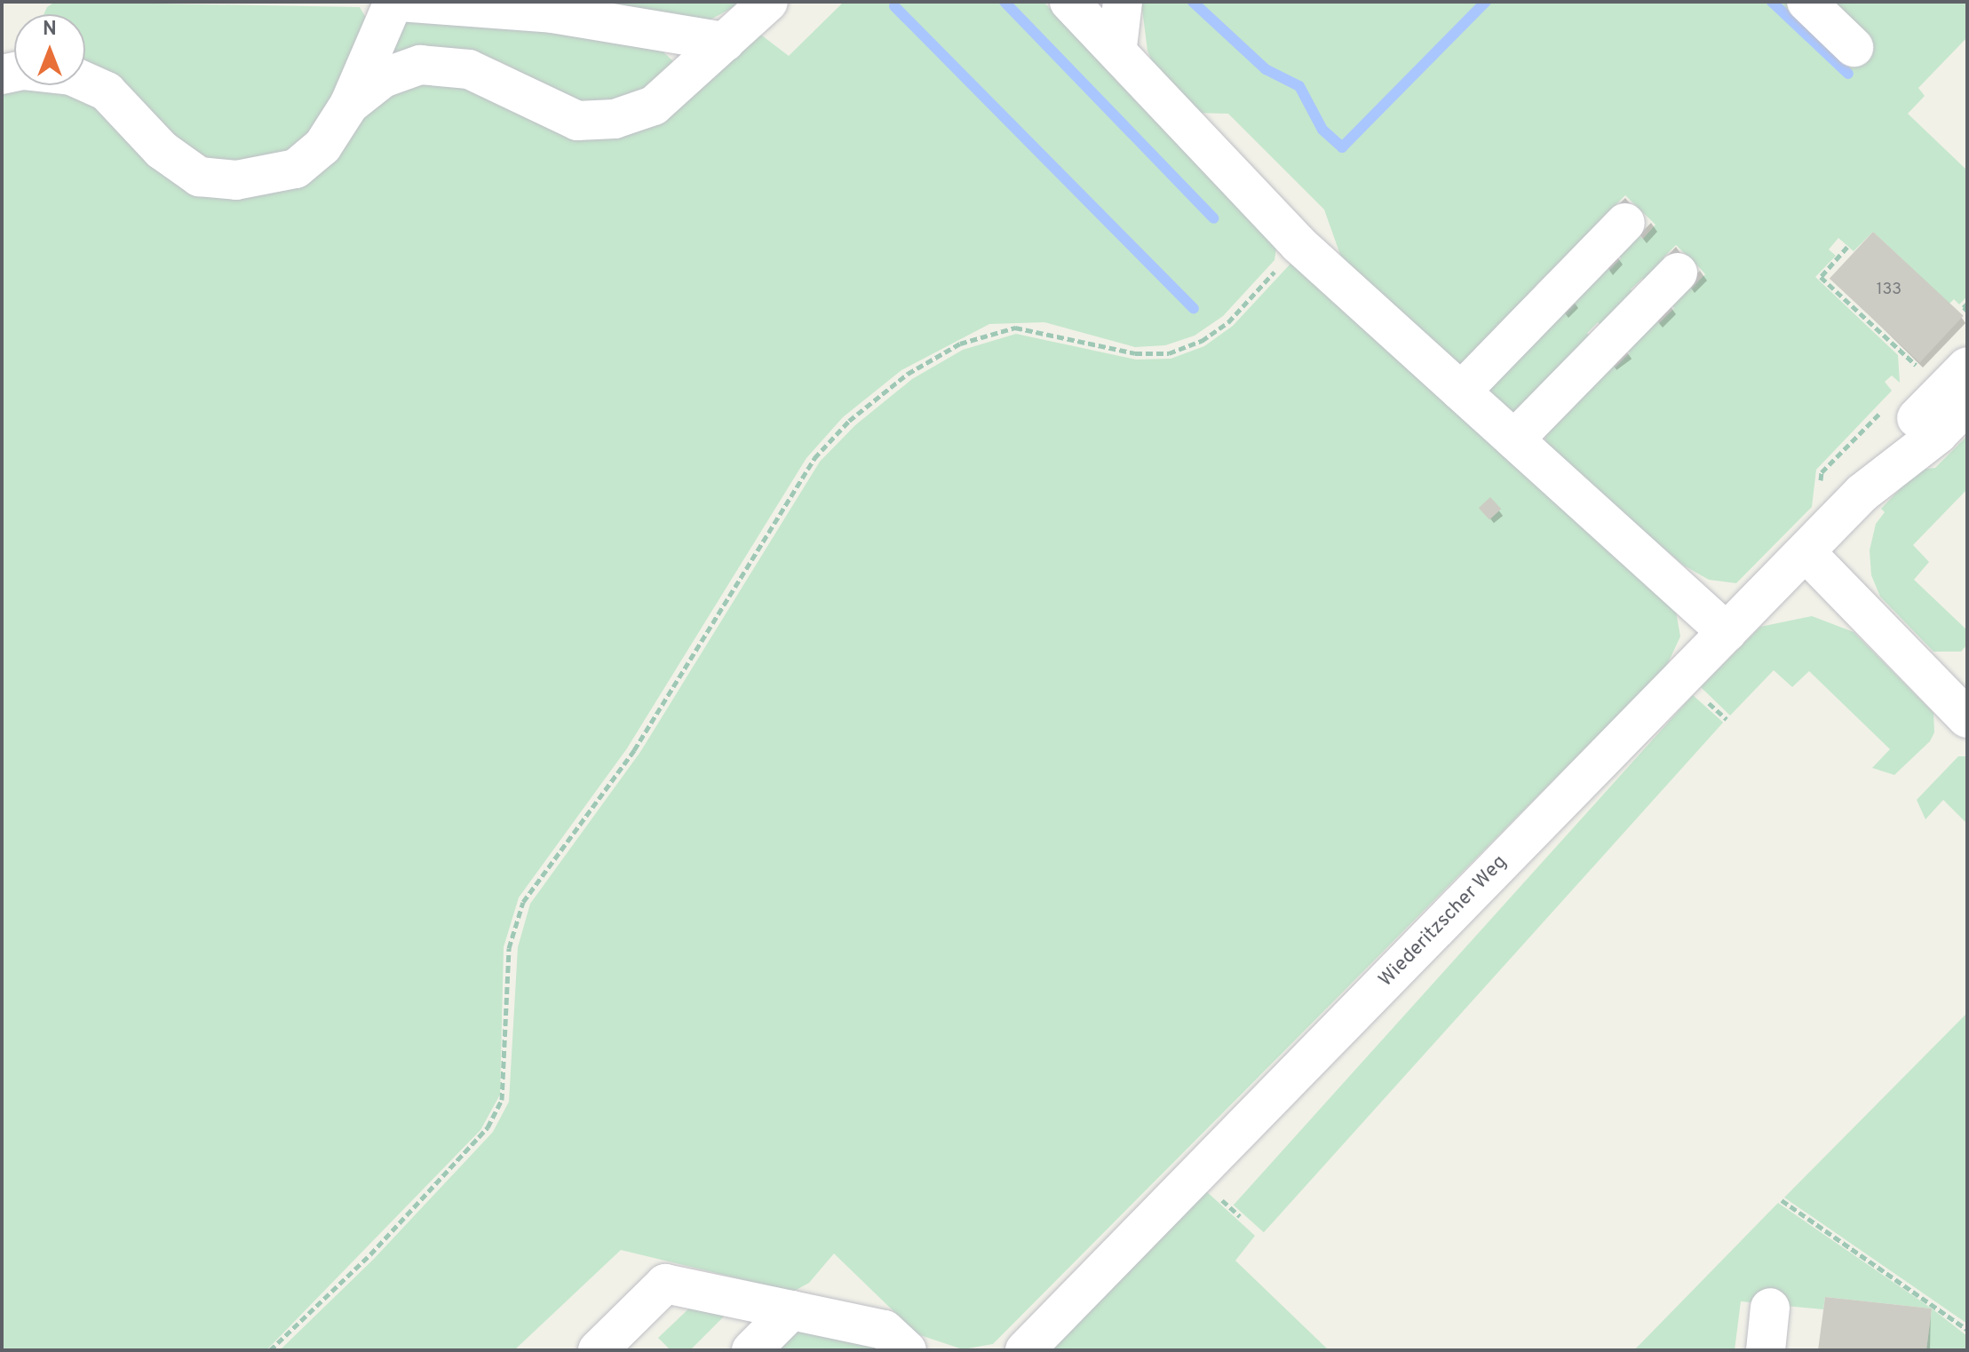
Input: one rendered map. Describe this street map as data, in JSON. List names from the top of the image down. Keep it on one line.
{"streets":{"lane":["Wiederitzscher Weg"]},"house_numbers":["133"],"north":"top"}
